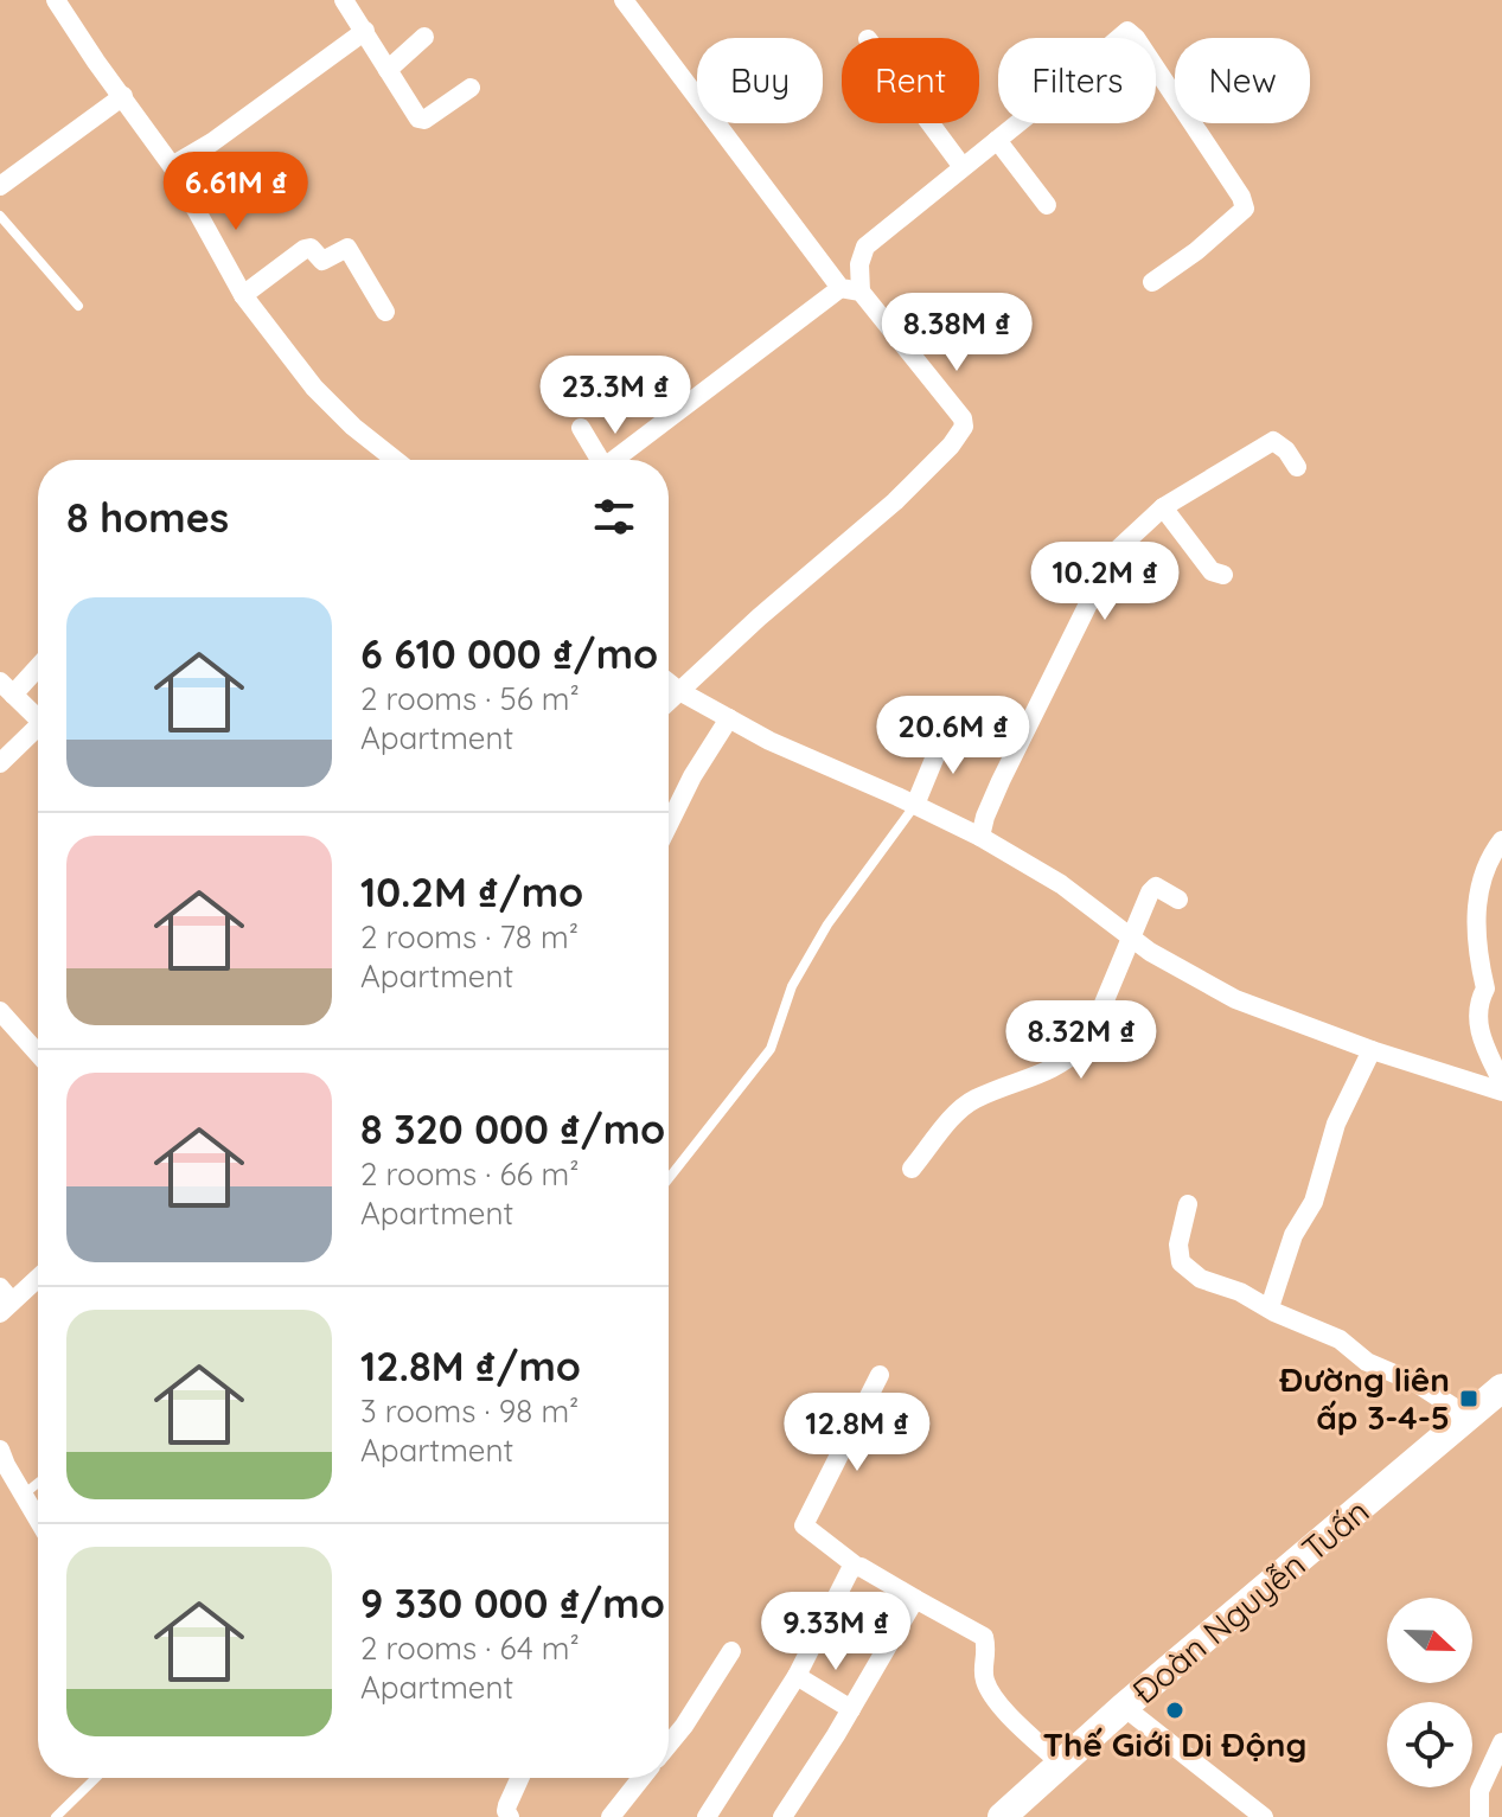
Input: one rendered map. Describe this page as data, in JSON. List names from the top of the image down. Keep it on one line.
{"streets":{"main road":["Đoàn Nguyễn Tuấn"]},"places":{"transit":["Đường liên ấp 3-4-5"],"other":["Thế Giới Di Động"]},"north":"right","page":{"chip":["Buy","Rent","Filters","New"],"price":["6.61M ₫","8.38M ₫","23.3M ₫","10.2M ₫","20.6M ₫","8.32M ₫","12.8M ₫","9.33M ₫"],"heading":"8 homes","list":[{"name":"6 610 000 ₫/mo","note":"2 rooms · 56 m² · Apartment"},{"name":"10.2M ₫/mo","note":"2 rooms · 78 m² · Apartment"},{"name":"8 320 000 ₫/mo","note":"2 rooms · 66 m² · Apartment"},{"name":"12.8M ₫/mo","note":"3 rooms · 98 m² · Apartment"},{"name":"9 330 000 ₫/mo","note":"2 rooms · 64 m² · Apartment"}]}}
